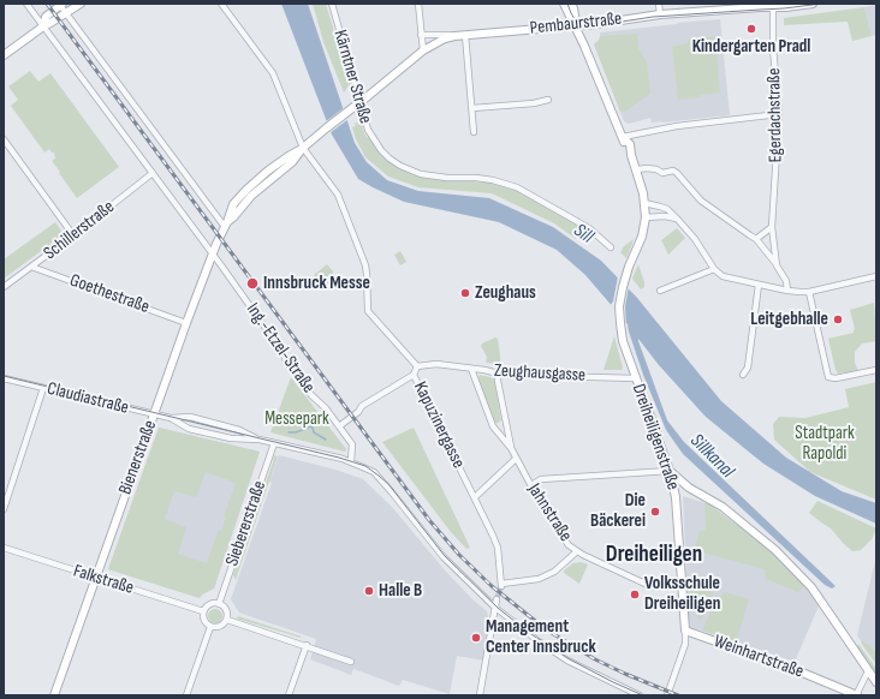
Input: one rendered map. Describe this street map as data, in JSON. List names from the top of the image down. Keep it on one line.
{"streets":{"street":["Pembaurstraße","Kärntner Straße","Egerdachstraße","Schillerstraße","Goethestraße","Ing.-Etzel-Straße","Zeughausgasse","Claudiastraße","Kapuzinergasse","Dreiheiligenstraße","Bienerstraße","Jahnstraße","Siebererstraße","Falkstraße","Weinhartstraße"]},"crossings":[["Pembaurstraße","Kärntner Straße"],["Pembaurstraße","Egerdachstraße"],["Pembaurstraße","Dreiheiligenstraße"],["Pembaurstraße","Bienerstraße"],["Schillerstraße","Goethestraße"],["Schillerstraße","Ing.-Etzel-Straße"],["Goethestraße","Bienerstraße"],["Ing.-Etzel-Straße","Claudiastraße"],["Ing.-Etzel-Straße","Bienerstraße"],["Zeughausgasse","Kapuzinergasse"],["Zeughausgasse","Dreiheiligenstraße"],["Zeughausgasse","Jahnstraße"],["Claudiastraße","Bienerstraße"],["Claudiastraße","Siebererstraße"],["Kapuzinergasse","Bienerstraße"],["Kapuzinergasse","Jahnstraße"],["Dreiheiligenstraße","Jahnstraße"],["Dreiheiligenstraße","Weinhartstraße"],["Bienerstraße","Falkstraße"],["Siebererstraße","Falkstraße"]],"districts":["Dreiheiligen"],"water":["Sill","Sillkanal"],"parks":["Messepark","Stadtpark Rapoldi"],"places":["Kindergarten Pradl","Innsbruck Messe","Zeughaus","Leitgebhalle","Die Bäckerei","Halle B","Volksschule Dreiheiligen","Management Center Innsbruck"]}
